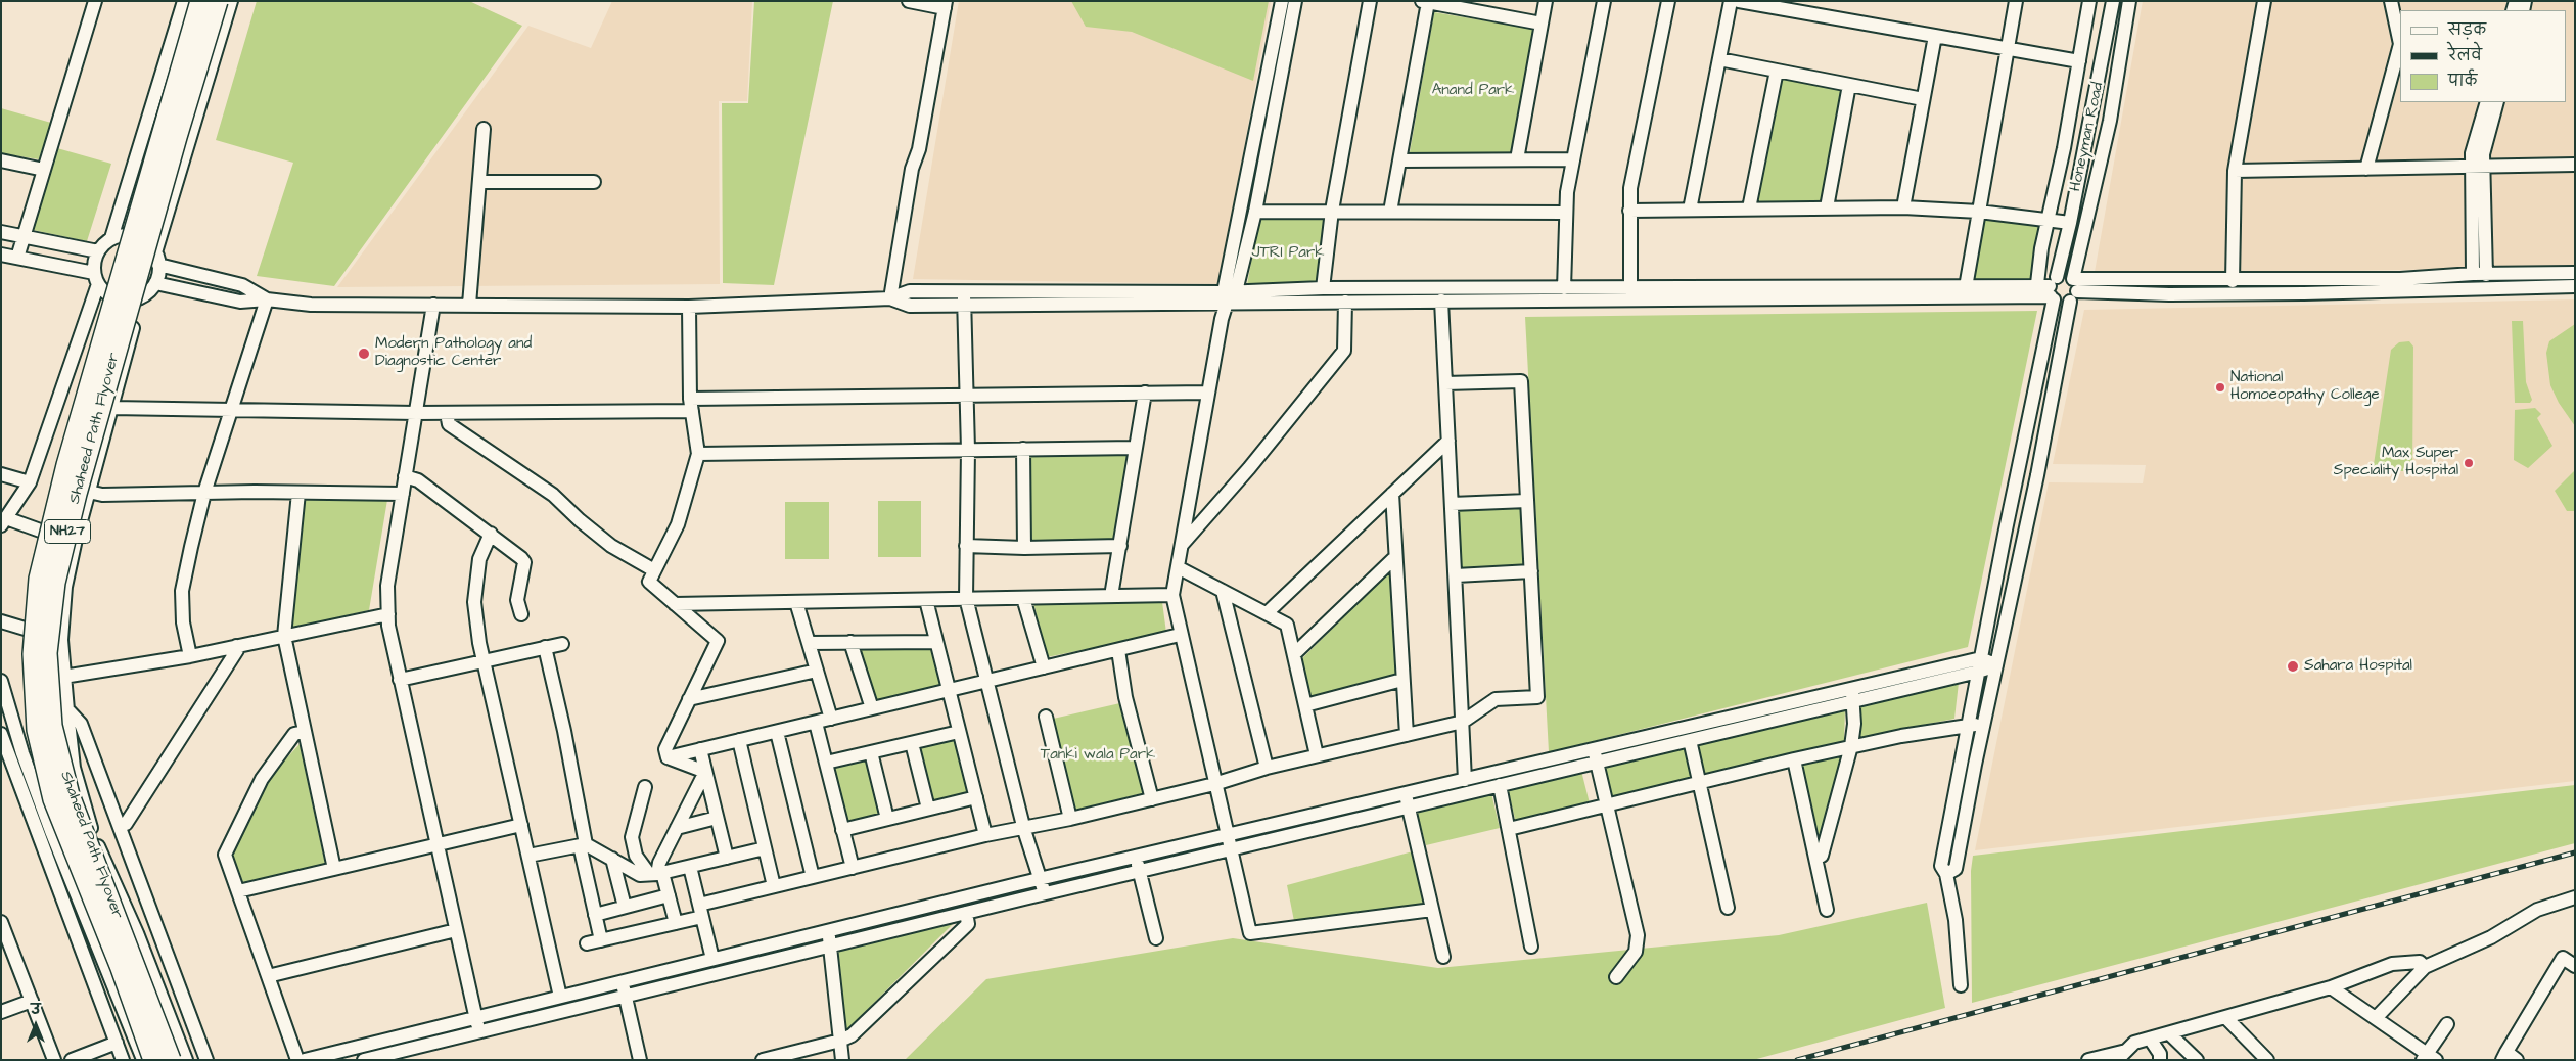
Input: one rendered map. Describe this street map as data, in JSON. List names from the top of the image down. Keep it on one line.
{"streets":{"highway":["Shaheed Path Flyover","NH27"],"street":["Honeyman Road"]},"parks":["Anand Park","JTRI Park","Tanki wala Park"],"places":["Modern Pathology and Diagnostic Center","National Homoeopathy College","Max Super Speciality Hospital","Sahara Hospital"],"legend":["सड़क","रेलवे","पार्क"],"north":"top"}
